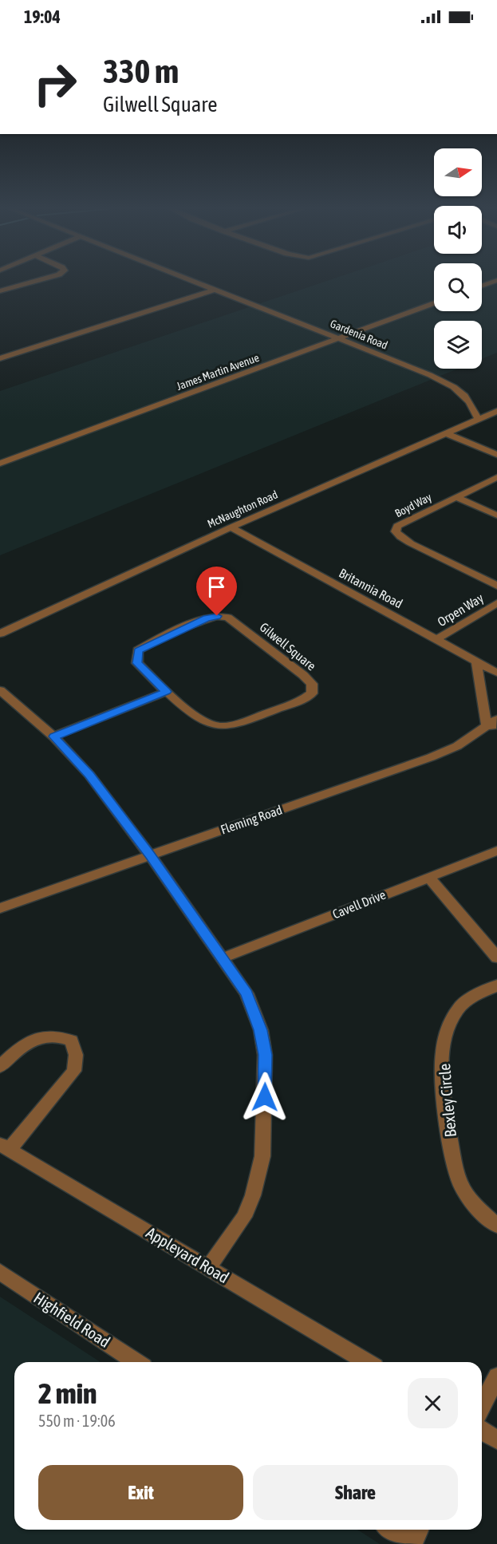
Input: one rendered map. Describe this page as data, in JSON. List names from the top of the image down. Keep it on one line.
{"streets":{"street":["Gardenia Road","James Martin Avenue","Boyd Way","McNaughton Road","Britannia Road","Orpen Way","Gilwell Square","Fleming Road","Cavell Drive","Bexley Circle","Appleyard Road","Highfield Road"]},"crossings":[["Gardenia Road","James Martin Avenue"],["Gardenia Road","McNaughton Road"],["McNaughton Road","Britannia Road"],["Britannia Road","Orpen Way"]],"north":"right","page":{"status":"19:04","turn":["330 m","Gilwell Square"],"heading":["2 min","550 m · 19:06"],"buttons":["Exit","Share"]}}
